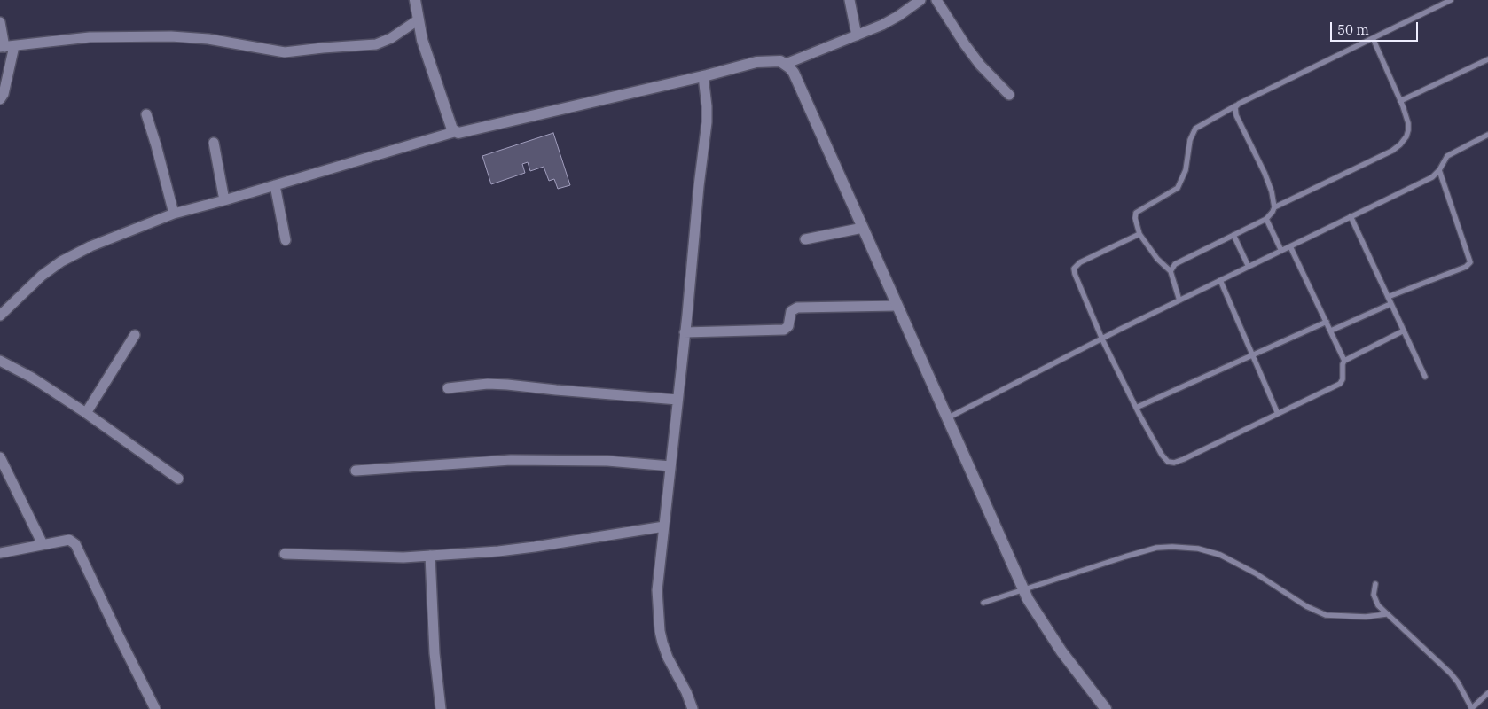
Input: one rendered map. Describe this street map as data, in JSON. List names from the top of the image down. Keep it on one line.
{"scale_bar":"50 m"}
